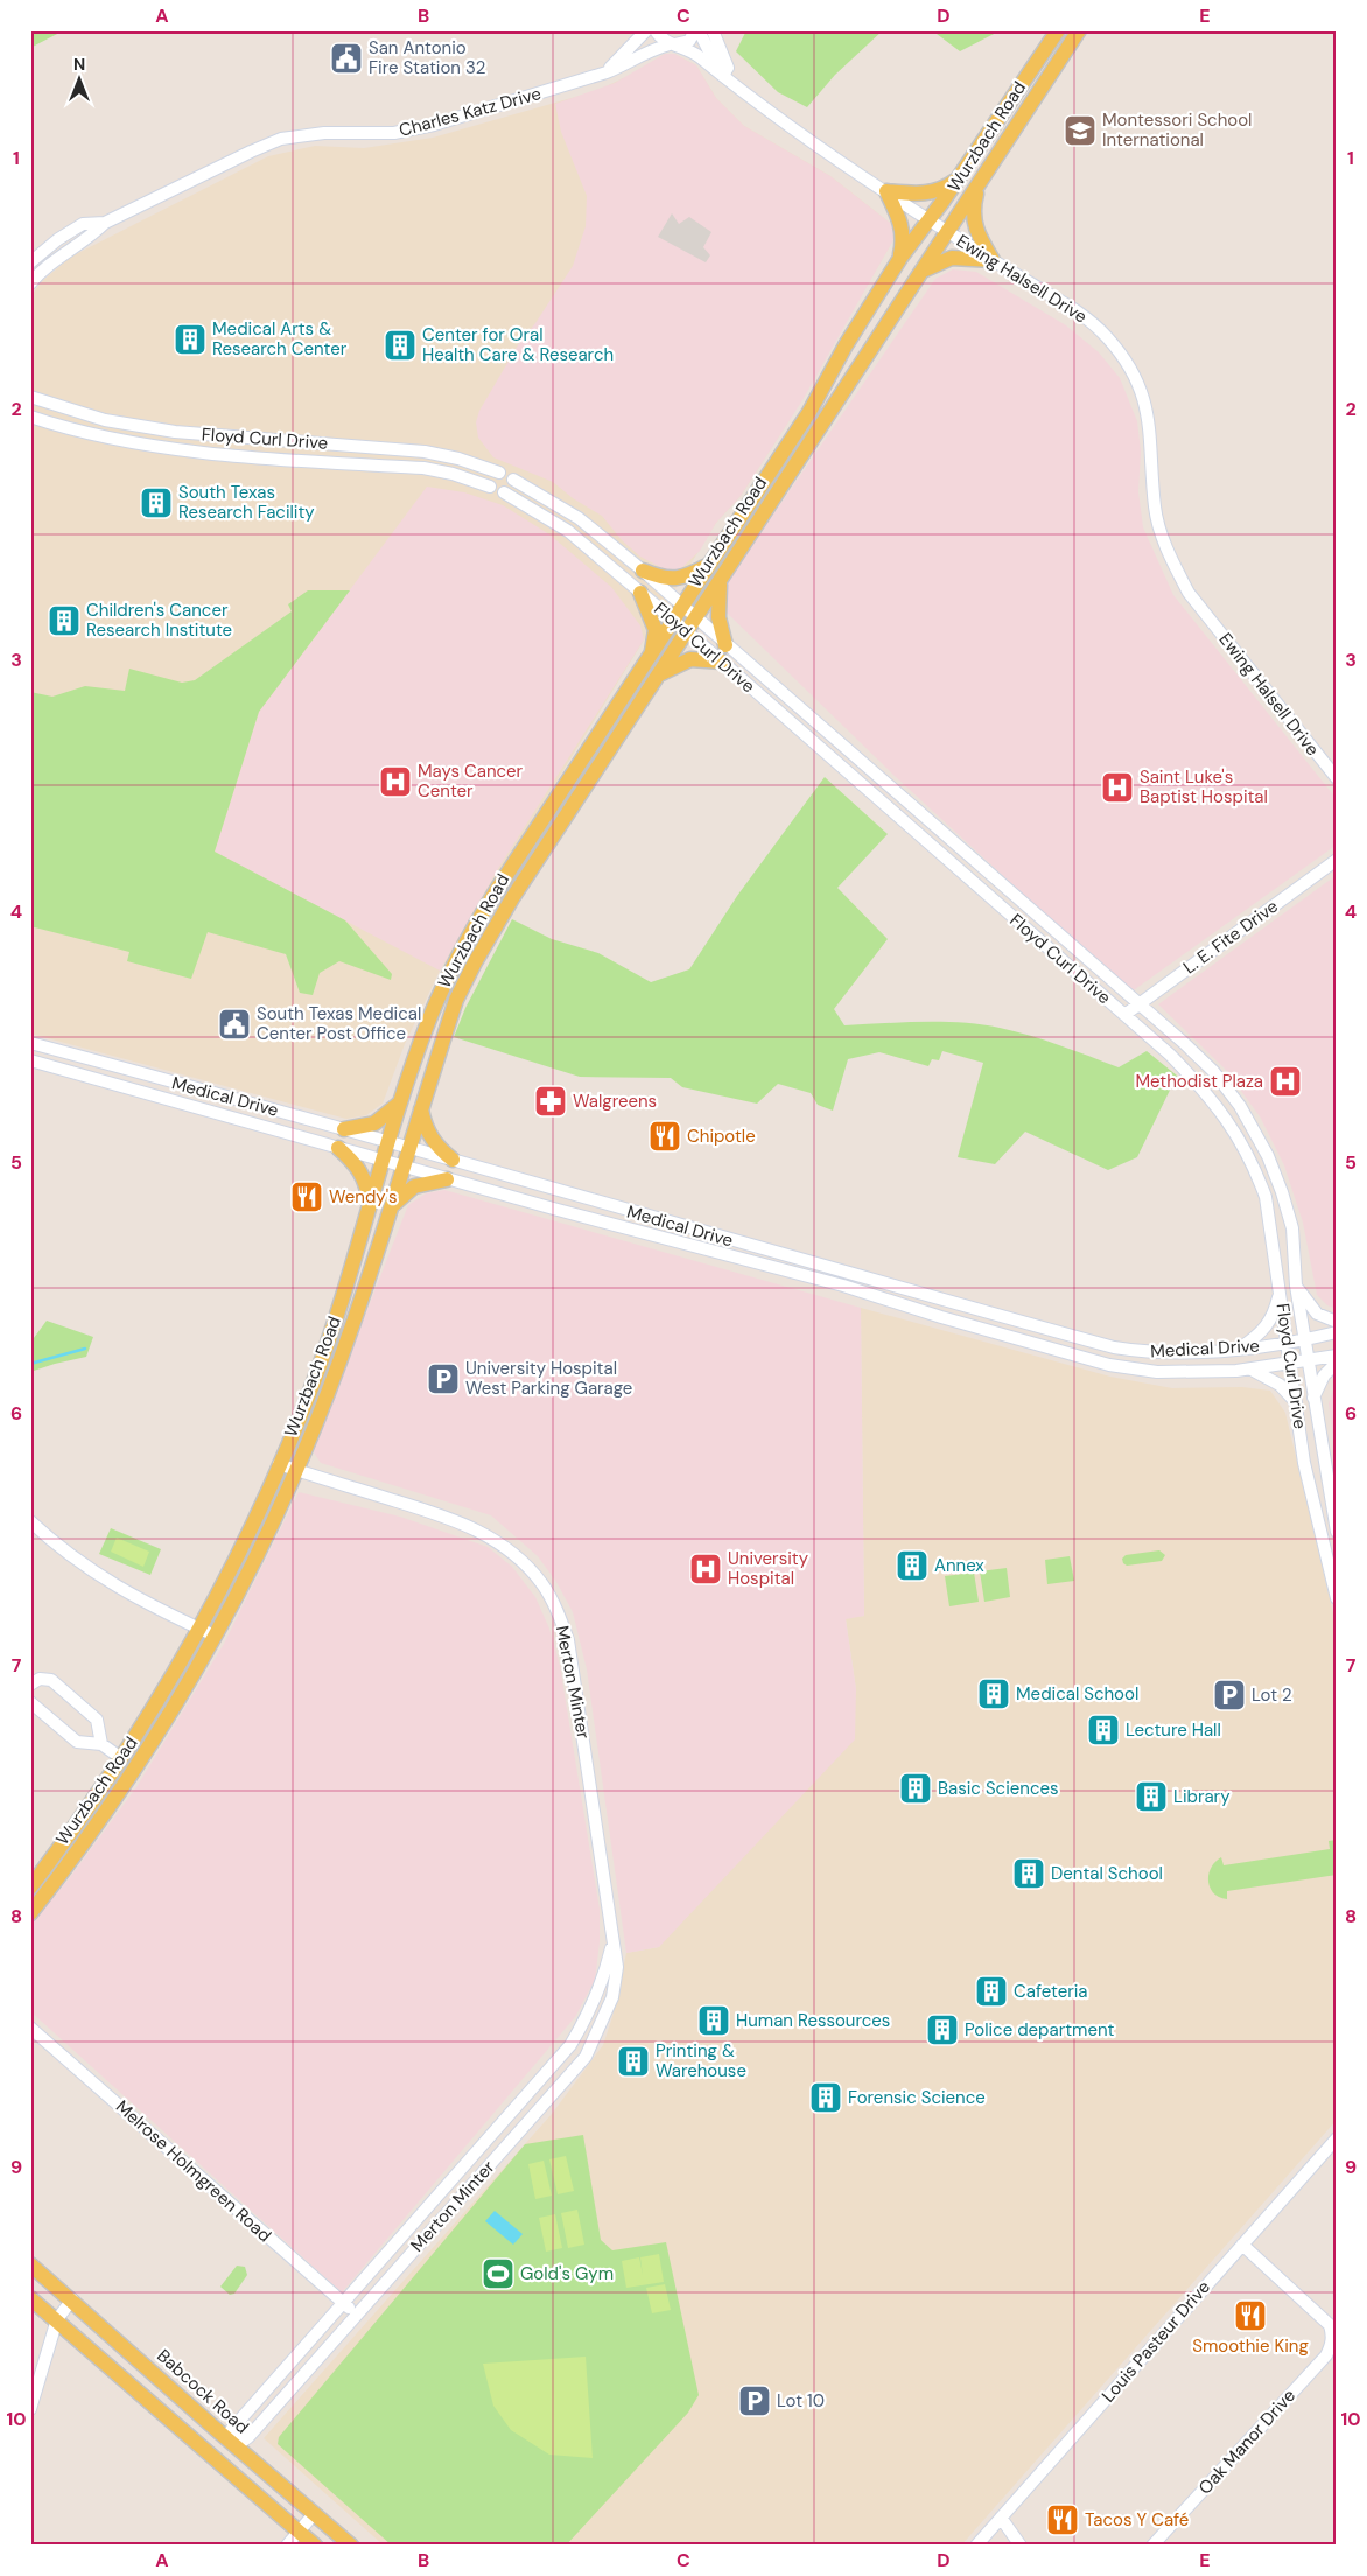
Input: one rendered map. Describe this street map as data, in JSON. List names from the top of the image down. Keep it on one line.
{"streets":{"main road":["Wurzbach Road","Babcock Road"],"street":["Charles Katz Drive","Ewing Halsell Drive","Floyd Curl Drive","L. E. Fite Drive","Medical Drive","Merton Minter","Melrose Holmgreen Road","Louis Pasteur Drive","Oak Manor Drive"]},"crossings":[["Charles Katz Drive","Ewing Halsell Drive"],["Wurzbach Road","Ewing Halsell Drive"],["Wurzbach Road","Floyd Curl Drive"],["Wurzbach Road","Medical Drive"],["Wurzbach Road","Merton Minter"],["Floyd Curl Drive","L. E. Fite Drive"],["Floyd Curl Drive","Medical Drive"],["Merton Minter","Melrose Holmgreen Road"],["Merton Minter","Babcock Road"],["Louis Pasteur Drive","Oak Manor Drive"]],"places":{"public building":["San Antonio Fire Station 32","South Texas Medical Center Post Office"],"school or university":["Montessori School International"],"building":["Medical Arts & Research Center","Center for Oral Health Care & Research","South Texas Research Facility","Children's Cancer Research Institute","Annex","Medical School","Lecture Hall","Basic Sciences","Library","Dental School","Cafeteria","Human Ressources","Police department","Printing & Warehouse","Forensic Science"],"hospital":["Mays Cancer Center","Saint Luke's Baptist Hospital","Methodist Plaza","University Hospital"],"pharmacy":["Walgreens"],"restaurant":["Chipotle","Wendy's","Smoothie King","Tacos Y Café"],"parking":["University Hospital West Parking Garage","Lot 2","Lot 10"],"sports":["Gold's Gym"]},"north":"top","grid":{"columns":["A","B","C","D","E"],"rows":["1","2","3","4","5","6","7","8","9","10"]}}
